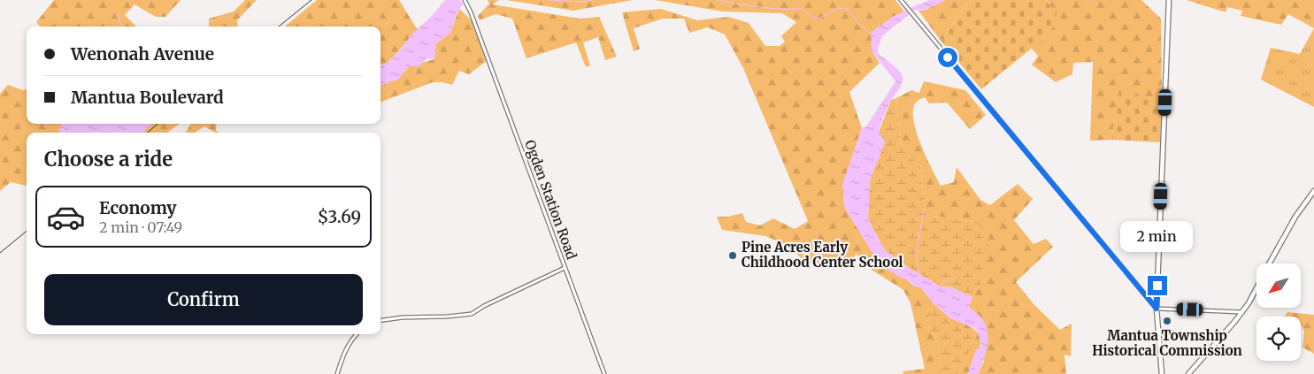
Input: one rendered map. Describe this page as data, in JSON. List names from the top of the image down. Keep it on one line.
{"streets":{"street":["Ogden Station Road"]},"places":["Pine Acres Early Childhood Center School","Mantua Township Historical Commission"],"north":"bottom left","page":{"banner":["Wenonah Avenue","Mantua Boulevard"],"heading":"Choose a ride","list":[{"name":"Economy","note":"2 min · 07:49","value":"$3.69"}],"bubble":"2 min","buttons":"Confirm"}}
